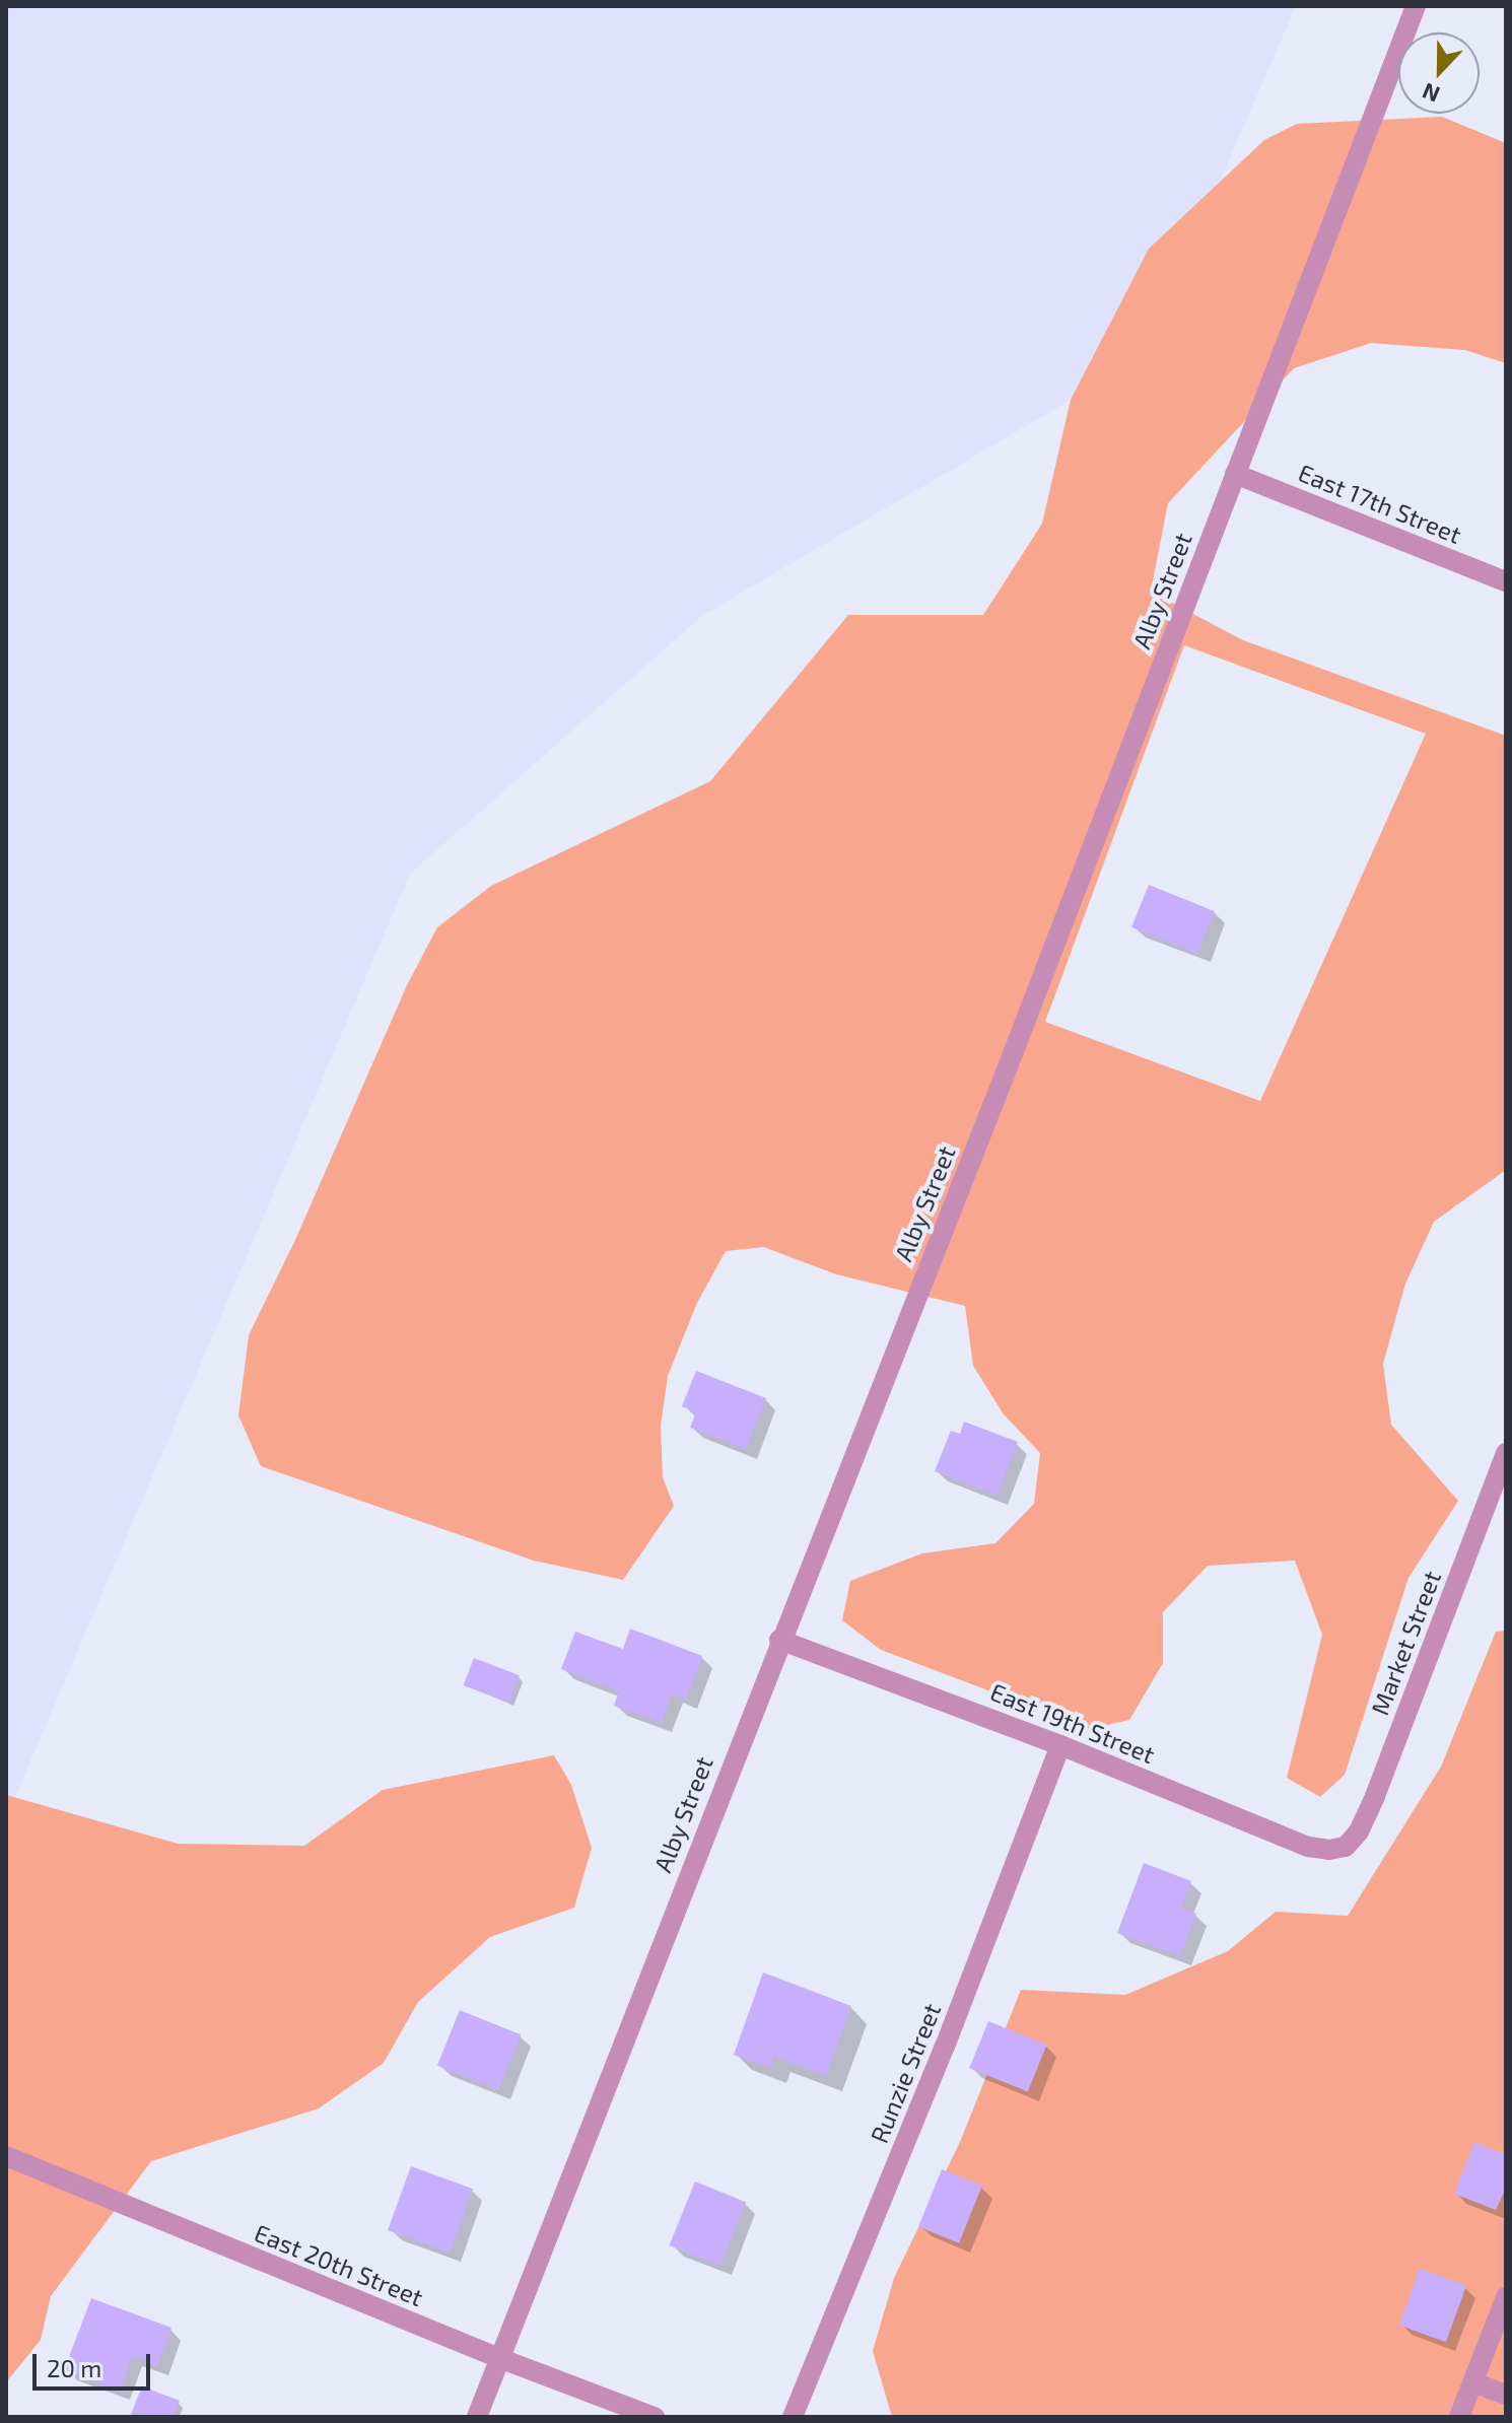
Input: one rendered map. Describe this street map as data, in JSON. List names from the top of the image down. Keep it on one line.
{"streets":{"street":["East 17th Street","Alby Street","Market Street","East 19th Street","Runzie Street","East 20th Street"]},"crossings":[["East 17th Street","Alby Street"],["Alby Street","East 19th Street"],["Alby Street","East 20th Street"],["Market Street","East 19th Street"],["East 19th Street","Runzie Street"]],"scale_bar":"20 m","north":"bottom"}
